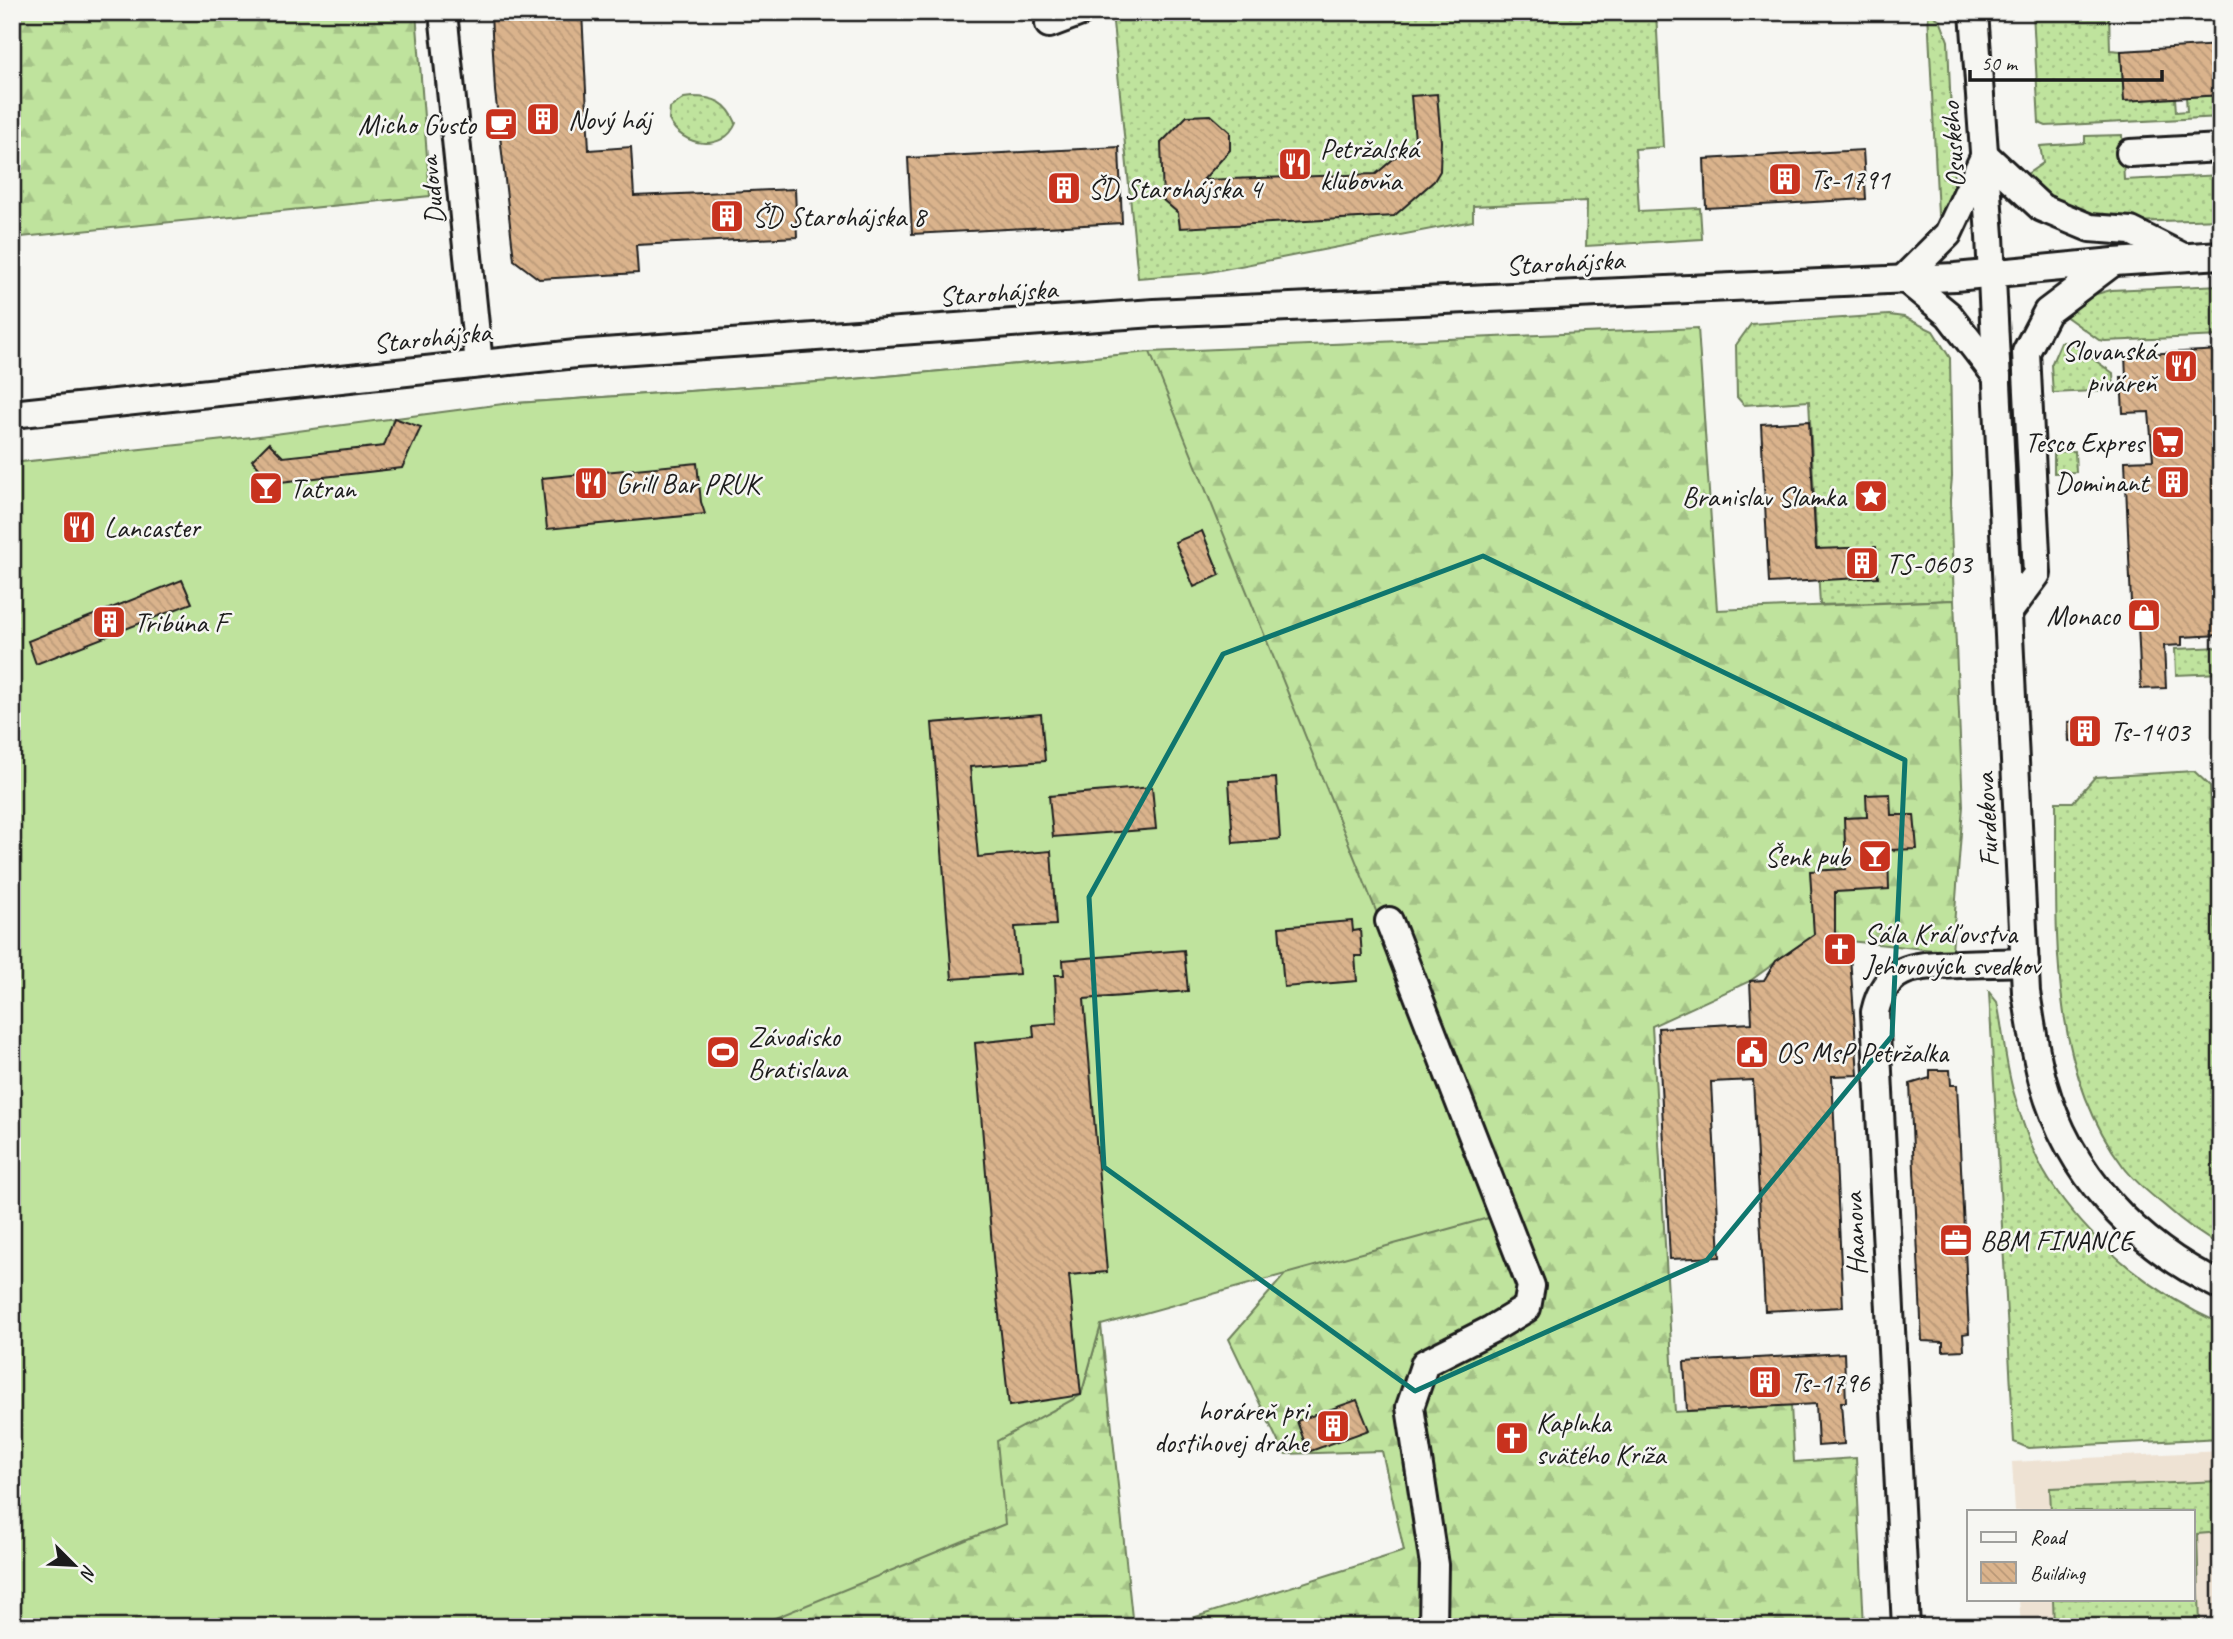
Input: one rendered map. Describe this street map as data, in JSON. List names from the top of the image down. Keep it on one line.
{"streets":{"street":["Osuského","Dudova","Starohájska","Furdekova","Haanova"]},"crossings":[["Osuského","Starohájska"],["Osuského","Furdekova"],["Dudova","Starohájska"],["Starohájska","Furdekova"],["Furdekova","Haanova"]],"places":{"building":["Nový háj","Ts-1791","ŠD Starohájska 4","ŠD Starohájska 8","Dominant","TS-0603","Tribúna F","Ts-1403","Ts-1796","horáreň pri dostihovej dráhe"],"cafe":["Micho Gusto"],"restaurant":["Petržalská klubovňa","Slovanská piváreň","Grill Bar PRUK","Lancaster"],"supermarket":["Tesco Expres"],"bar":["Tatran","Šenk pub"],"place":["Branislav Slamka"],"shop":["Monaco"],"church":["Sála Kráľovstva Jehovových svedkov","Kaplnka svätého Kríža"],"sports":["Závodisko Bratislava"],"public building":["OS MsP Petržalka"],"office":["BBM FINANCE"]},"legend":["Road","Building"],"scale_bar":"50 m","north":"bottom right"}
